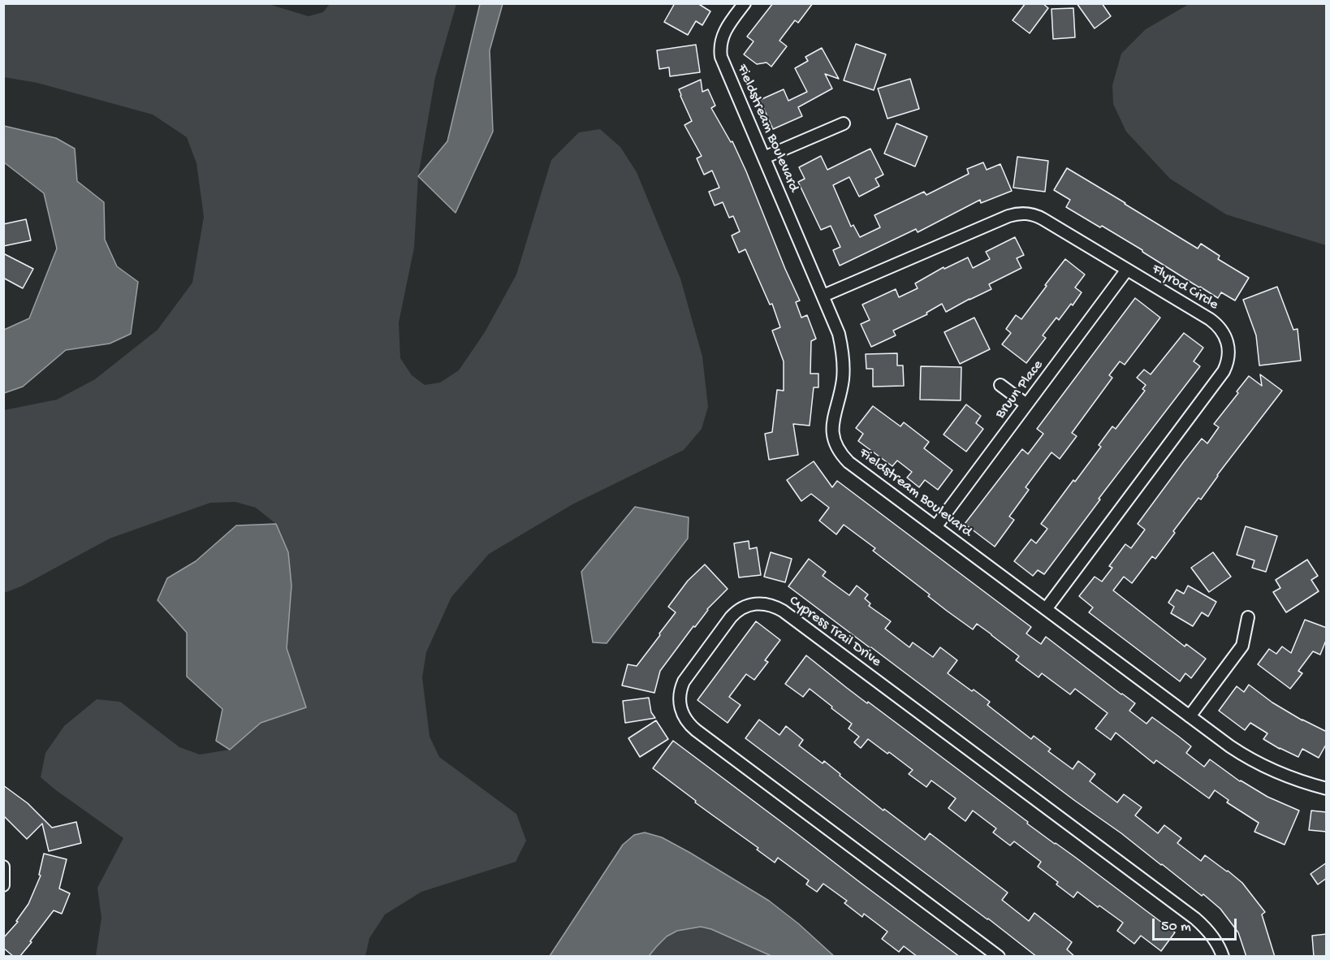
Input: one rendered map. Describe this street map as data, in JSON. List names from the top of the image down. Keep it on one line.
{"streets":{"street":["Fieldstream Boulevard","Flyrod Circle","Bruun Place","Cypress Trail Drive"]},"crossings":[["Fieldstream Boulevard","Flyrod Circle"],["Fieldstream Boulevard","Bruun Place"],["Flyrod Circle","Bruun Place"]],"scale_bar":"50 m"}
